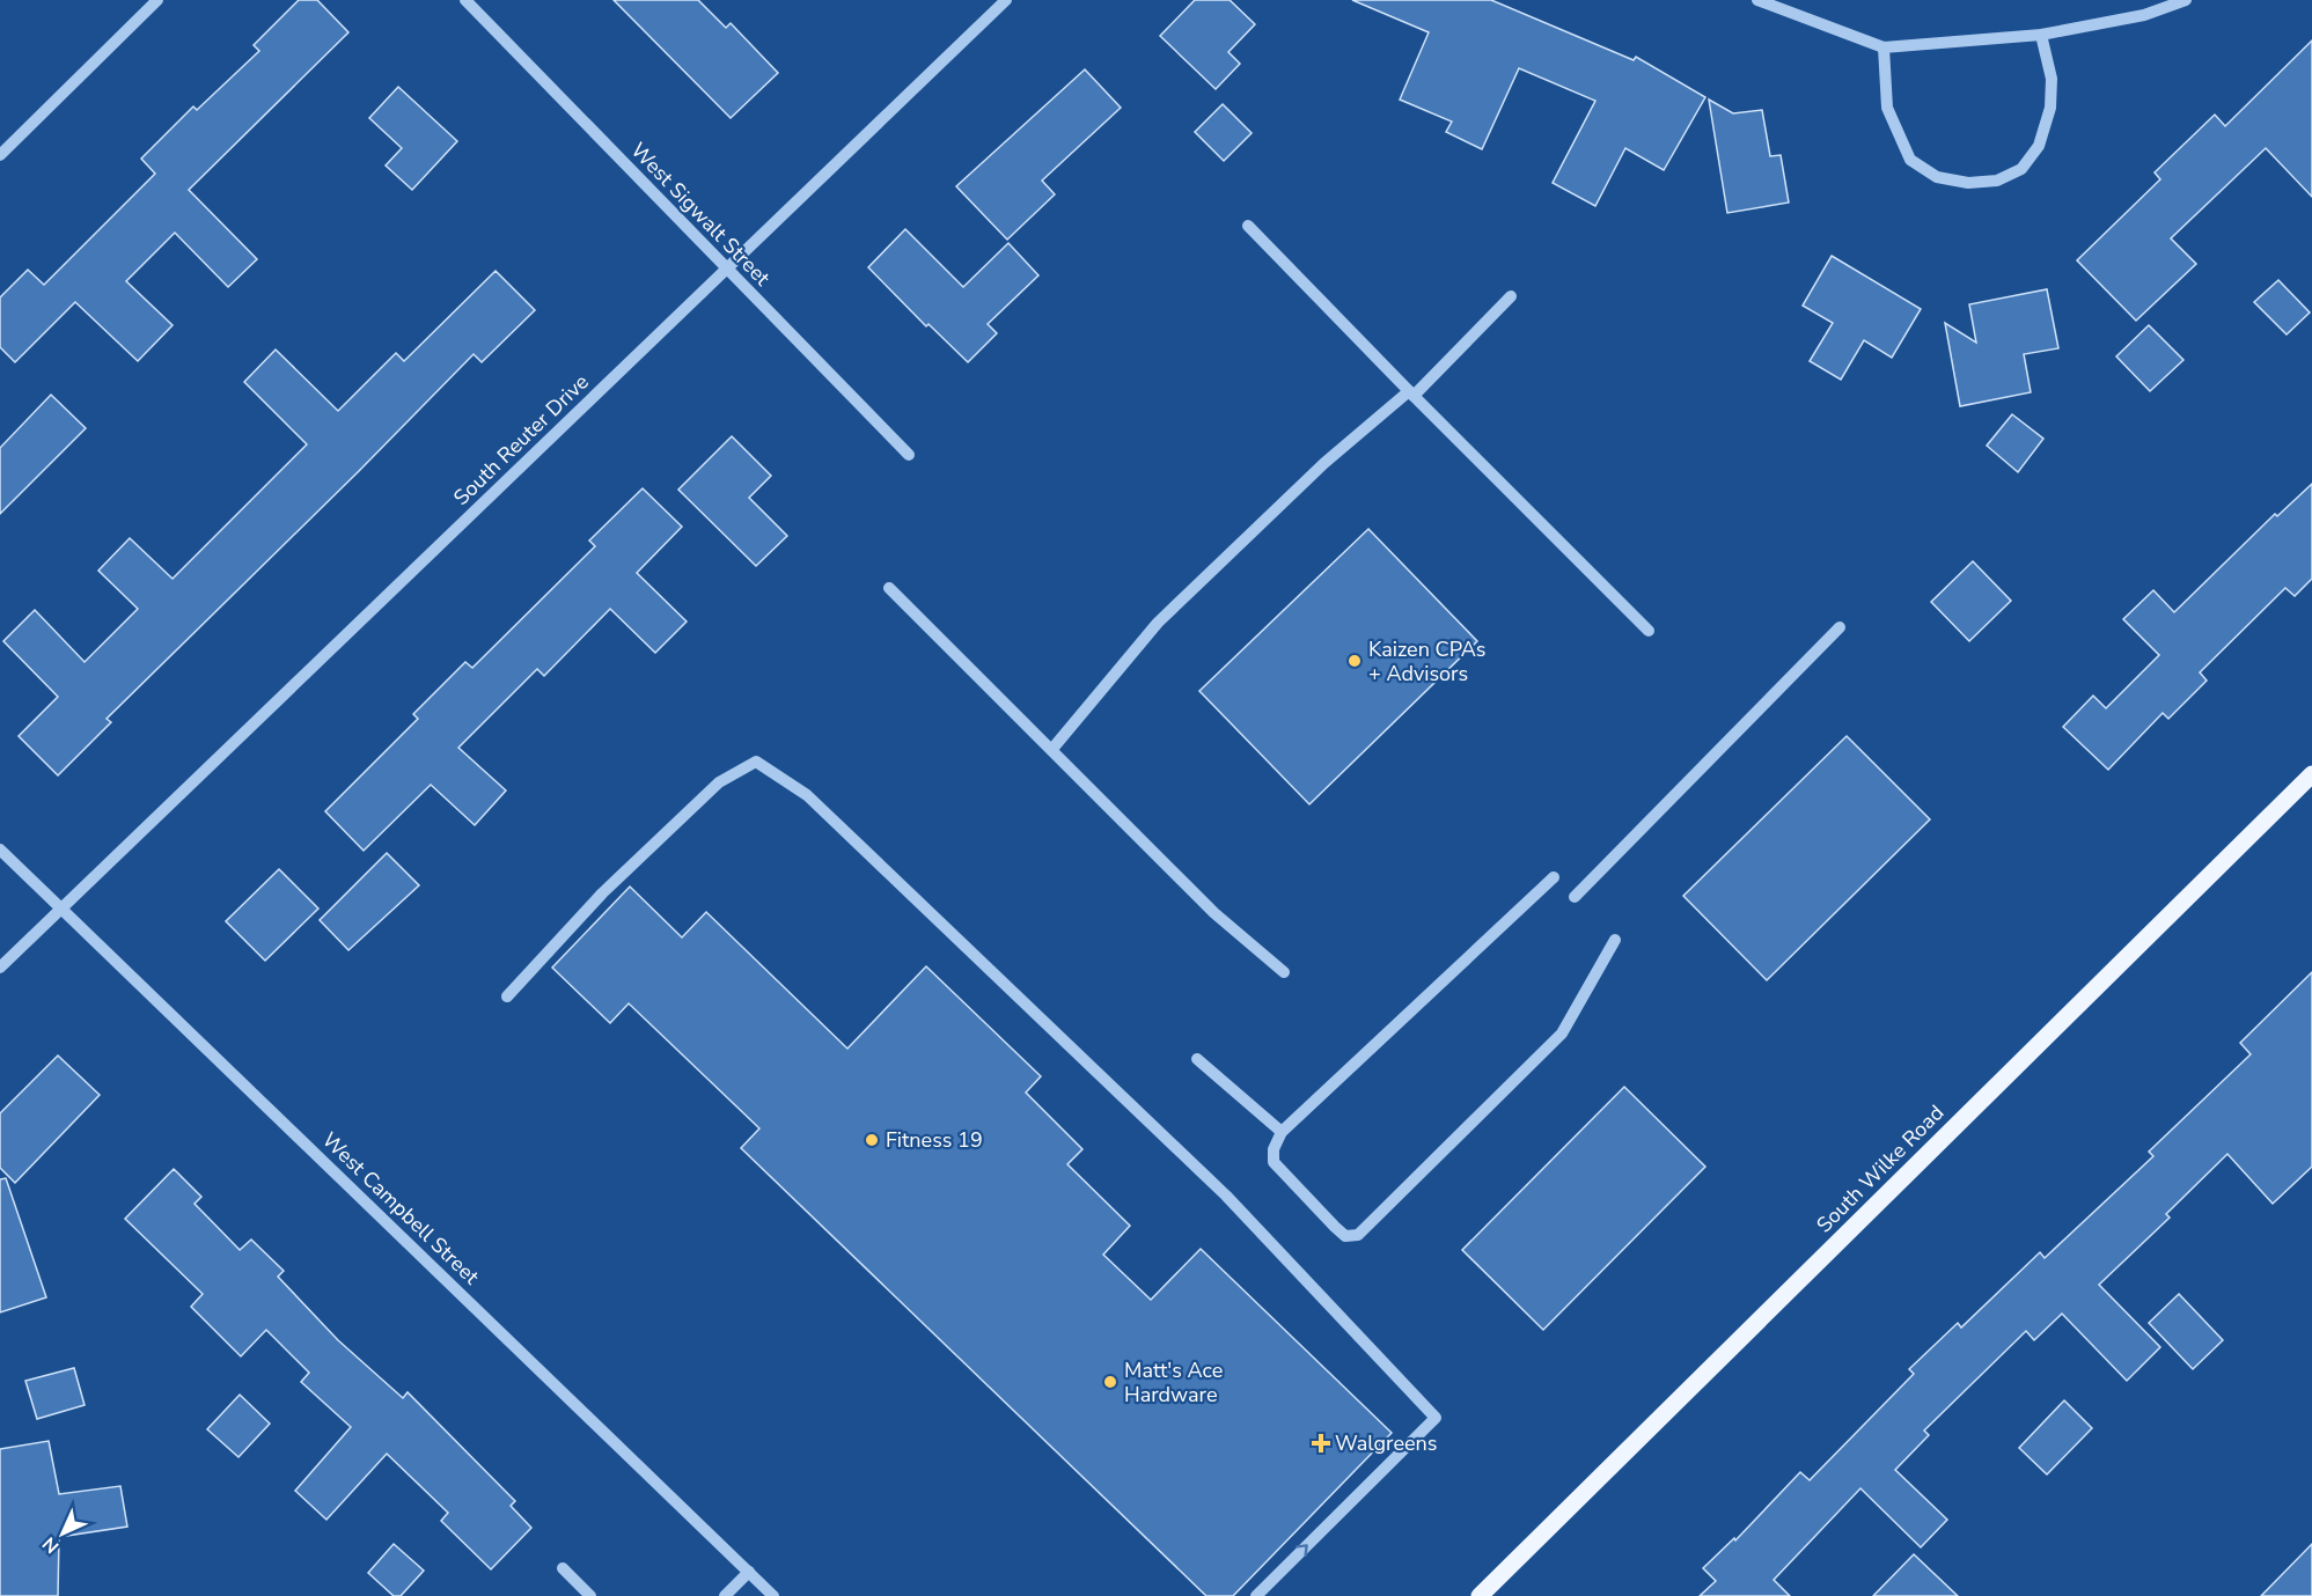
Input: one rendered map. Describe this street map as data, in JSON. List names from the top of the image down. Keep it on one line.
{"streets":{"main road":["South Wilke Road"],"street":["West Sigwalt Street","South Reuter Drive","West Campbell Street"]},"crossings":[["West Sigwalt Street","South Reuter Drive"],["South Reuter Drive","West Campbell Street"]],"places":{"other":["Kaizen CPAs + Advisors","Fitness 19","Matt's Ace Hardware"],"health":["Walgreens"]},"north":"bottom left"}
